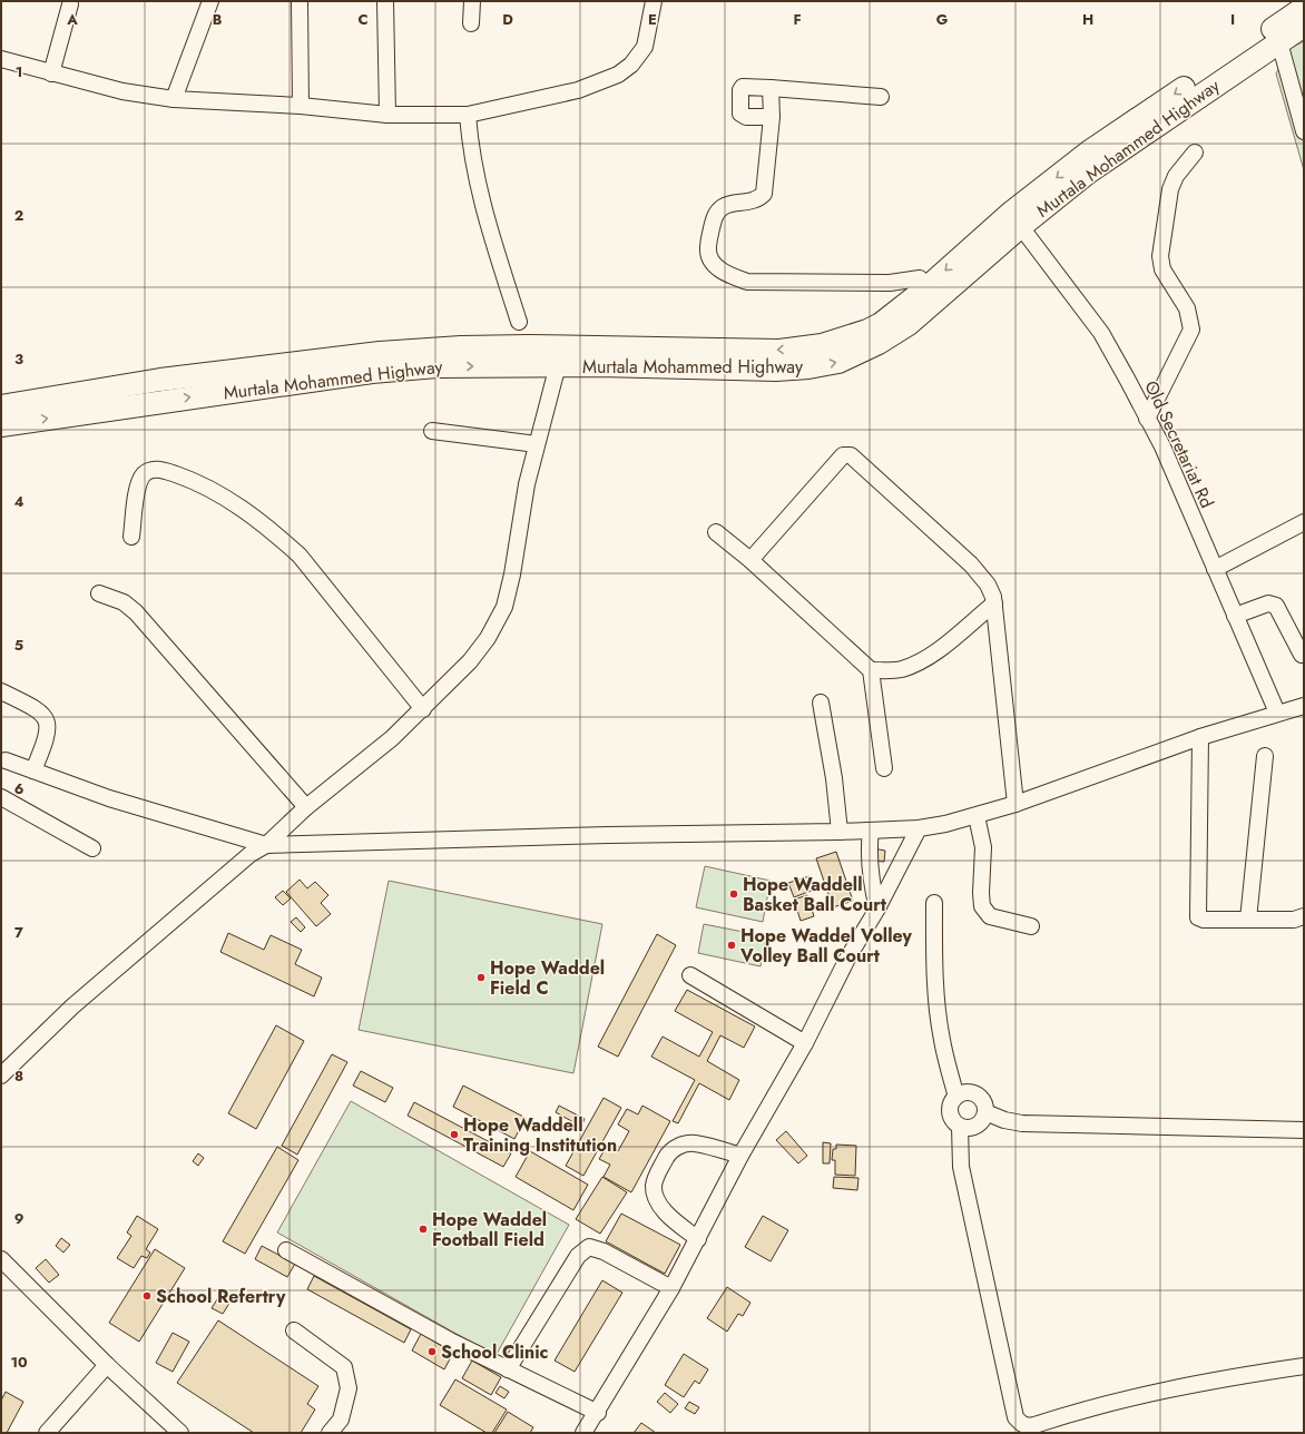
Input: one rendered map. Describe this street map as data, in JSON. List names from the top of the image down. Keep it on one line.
{"streets":{"highway":["Murtala Mohammed Highway"],"street":["Old Secretariat Rd"]},"crossings":[["Murtala Mohammed Highway","Old Secretariat Rd"]],"places":["Hope Waddell Basket Ball Court","Hope Waddel Volley Volley Ball Court","Hope Waddel Field C","Hope Waddell Training Institution","Hope Waddel Football Field","School Refertry","School Clinic"],"grid":{"columns":["A","B","C","D","E","F","G","H","I"],"rows":["1","2","3","4","5","6","7","8","9","10"]}}
